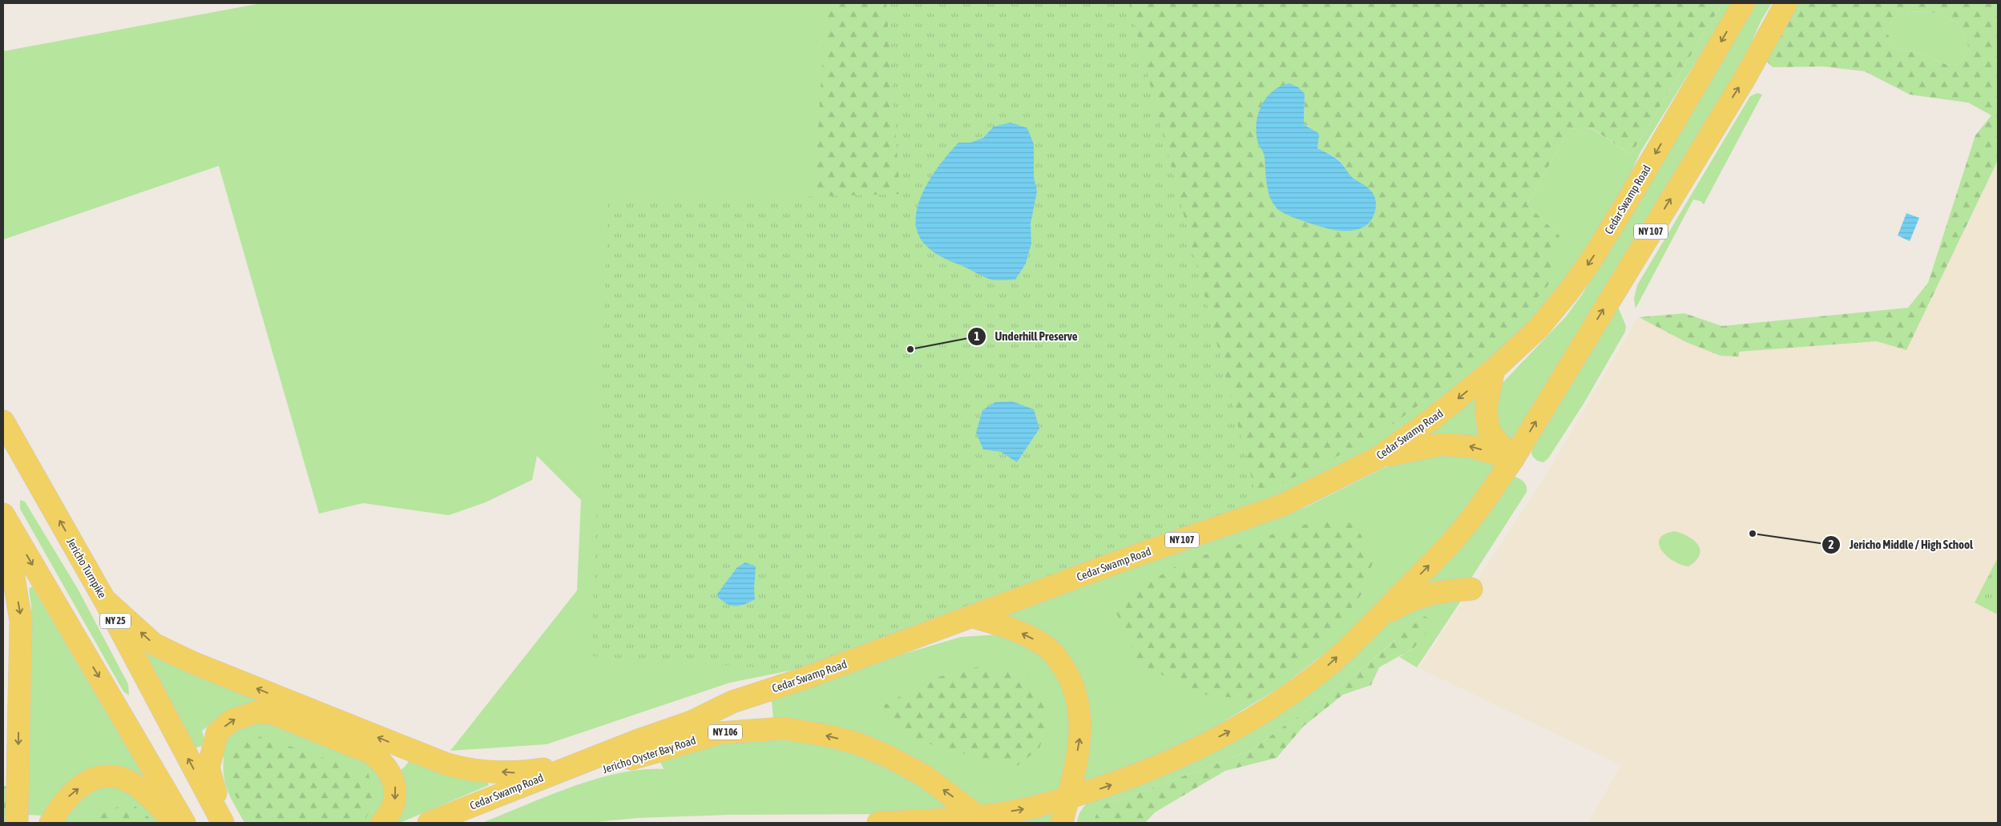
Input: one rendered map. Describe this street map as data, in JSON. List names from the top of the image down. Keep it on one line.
{"streets":{"main road":["Cedar Swamp Road","NY 107","Jericho Turnpike","NY 25","NY 106","Jericho Oyster Bay Road"]},"crossings":[["NY 107","Jericho Oyster Bay Road"]],"places":["Underhill Preserve","Jericho Middle / High School"]}
